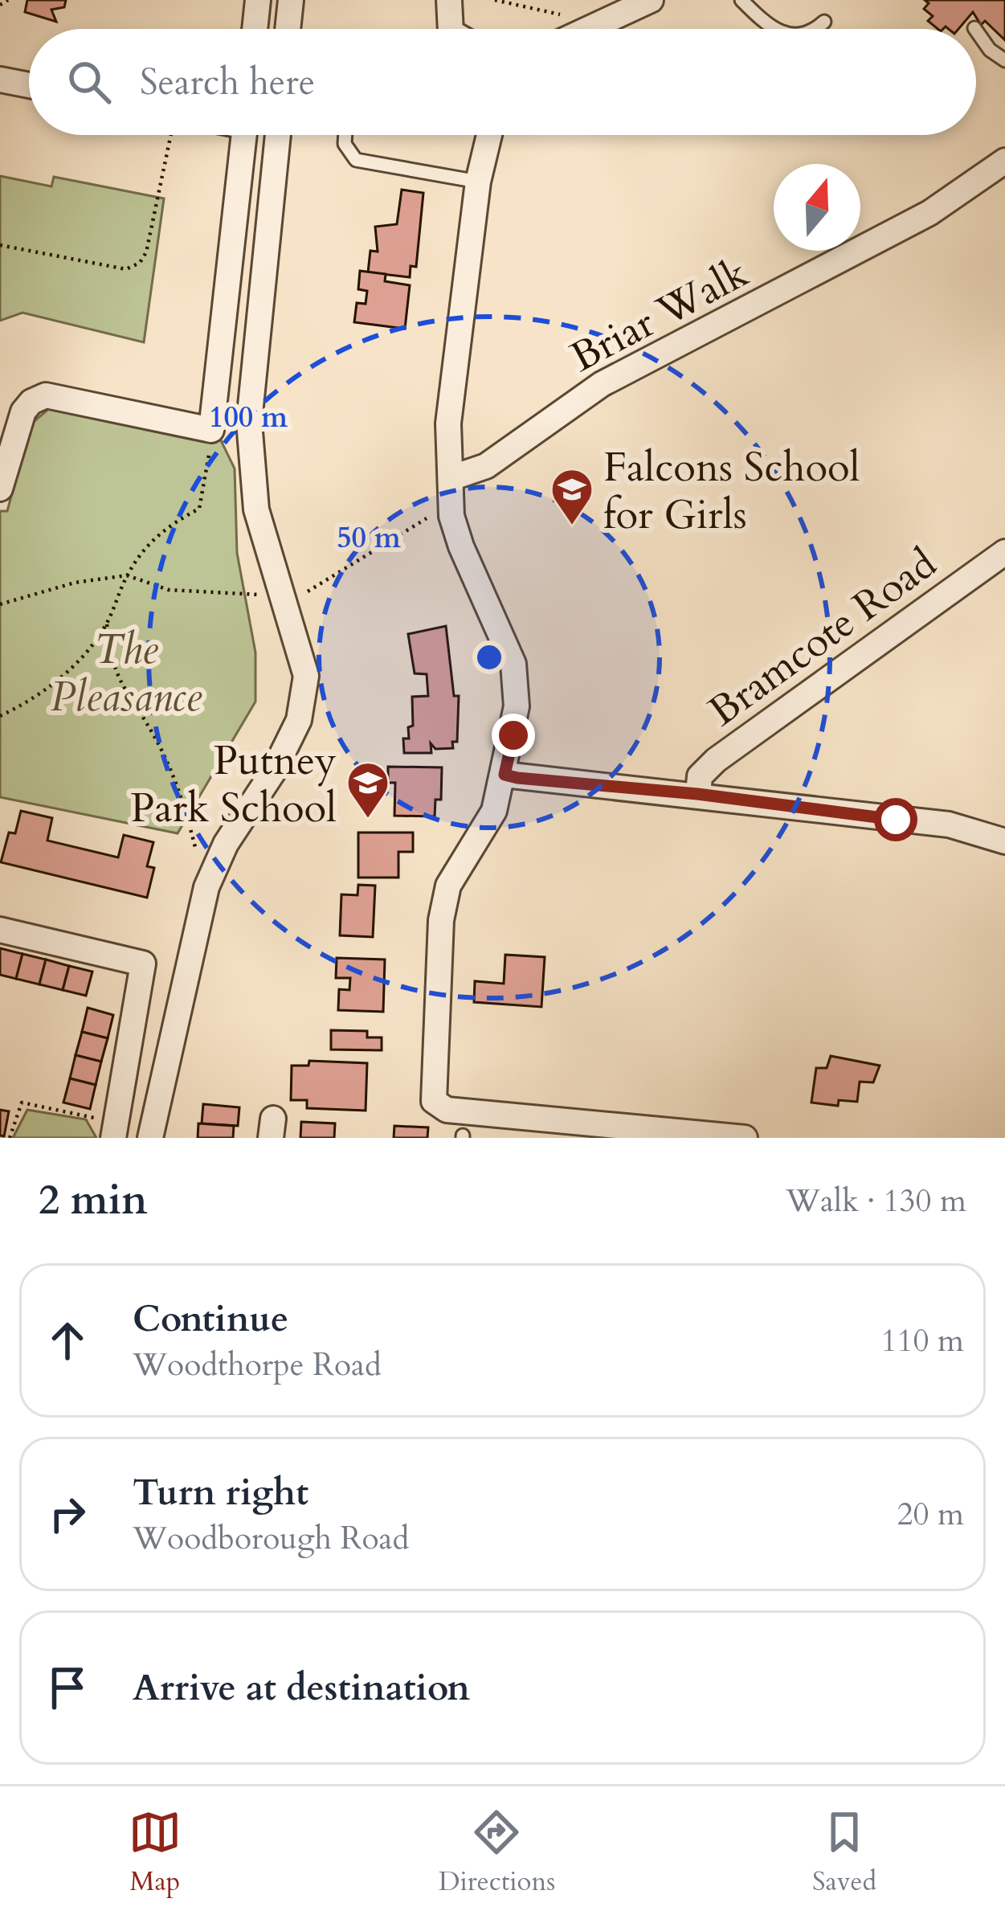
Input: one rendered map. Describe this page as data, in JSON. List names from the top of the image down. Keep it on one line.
{"streets":{"street":["Briar Walk","Bramcote Road"]},"parks":["The Pleasance"],"places":{"school or university":["Falcons School for Girls","Putney Park School"]},"north":"top","page":{"search":"Search here","heading":["2 min","Walk · 130 m"],"list":[["Continue","Woodthorpe Road","110 m"],["Turn right","Woodborough Road","20 m"],"Arrive at destination"],"nav":["Map","Directions","Saved"]},"rings":["100 m","50 m"]}
